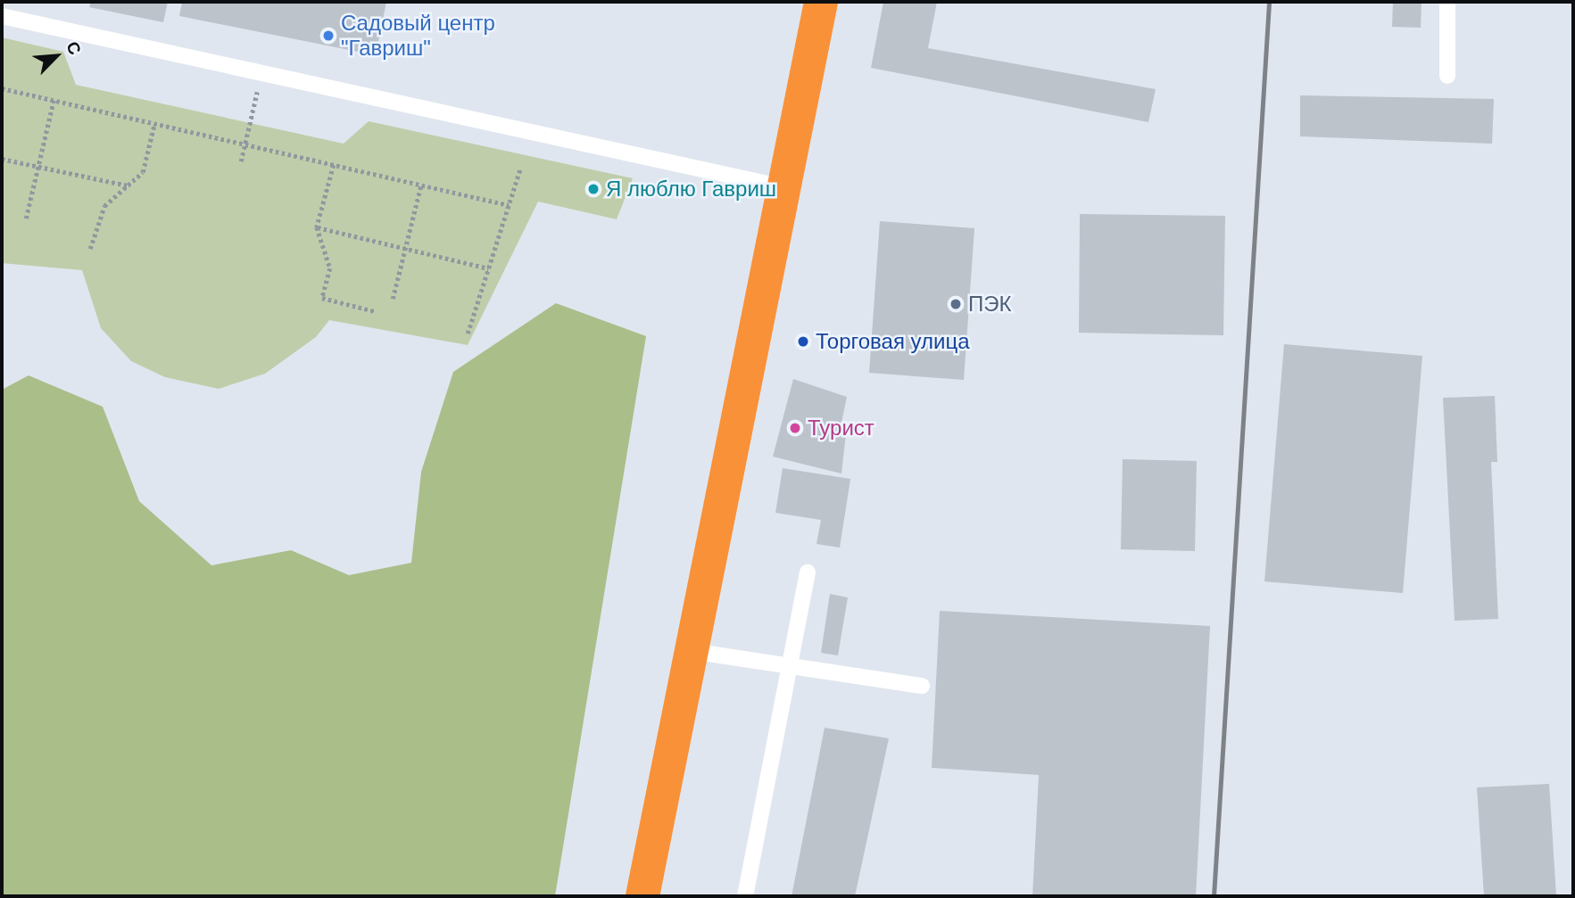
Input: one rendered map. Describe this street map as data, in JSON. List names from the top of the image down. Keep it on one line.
{"places":["Садовый центр \"Гавриш\"","Я люблю Гавриш","ПЭК","Торговая улица","Турист"],"north":"top right"}
